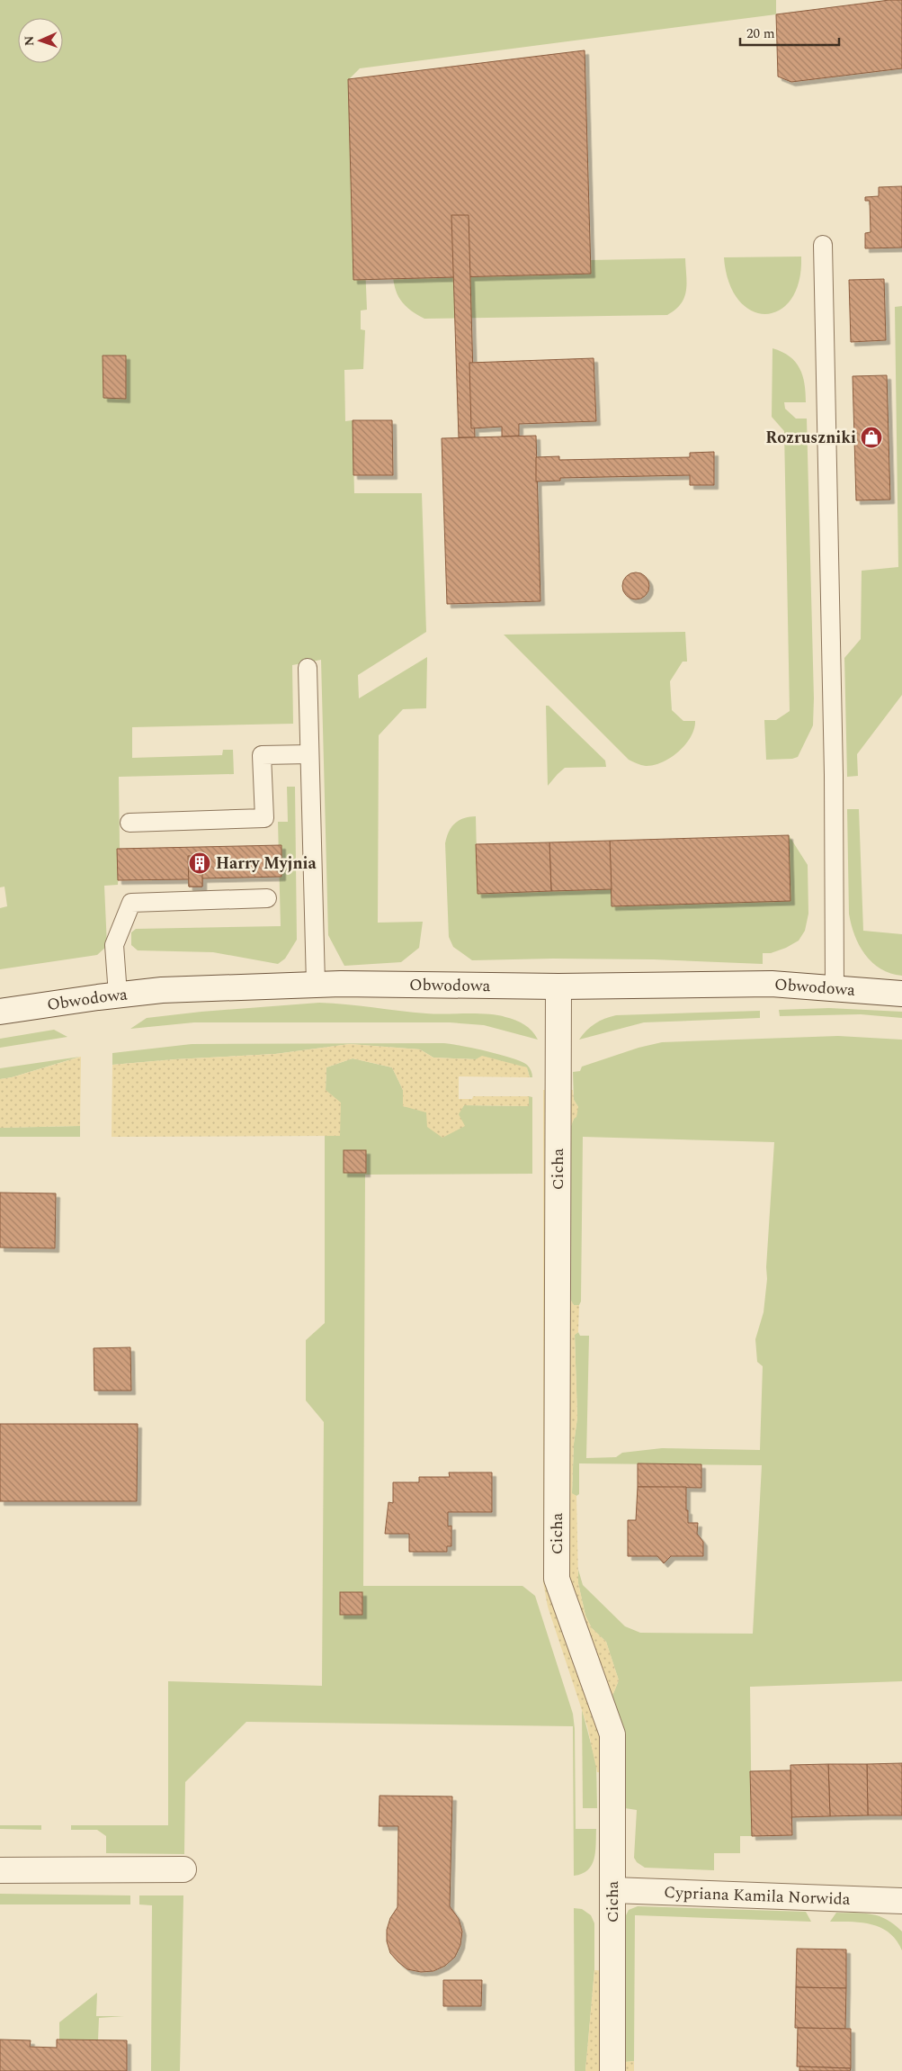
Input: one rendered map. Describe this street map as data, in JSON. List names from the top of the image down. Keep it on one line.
{"streets":{"street":["Obwodowa","Cicha","Cypriana Kamila Norwida"]},"crossings":[["Obwodowa","Cicha"],["Cicha","Cypriana Kamila Norwida"]],"places":{"shop":["Rozruszniki"],"building":["Harry Myjnia"]},"scale_bar":"20 m","north":"left"}
